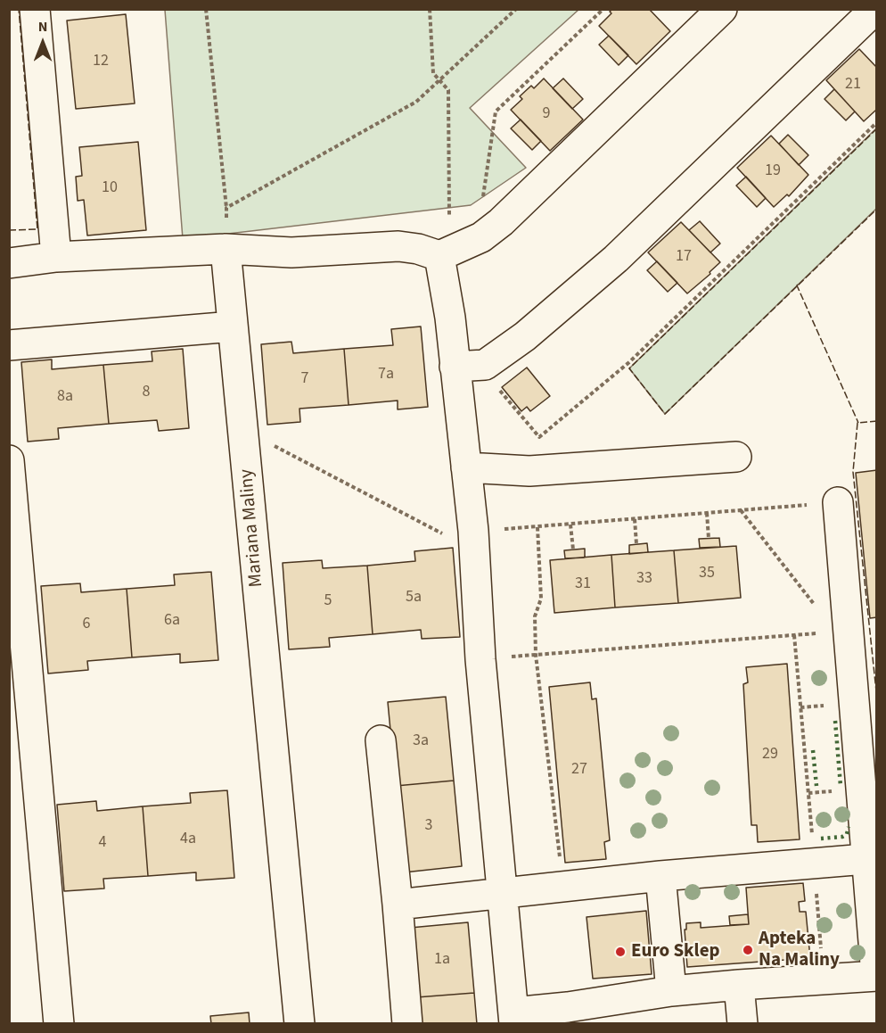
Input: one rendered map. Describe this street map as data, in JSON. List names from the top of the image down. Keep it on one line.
{"streets":{"street":["Mariana Maliny"]},"places":["Apteka Na Maliny","Euro Sklep"],"house_numbers":["12","21","9","19","10","17","7a","7","8","8a","35","33","31","5a","5","6a","6","3a","29","27","3","4a","4","1a"],"north":"top"}
